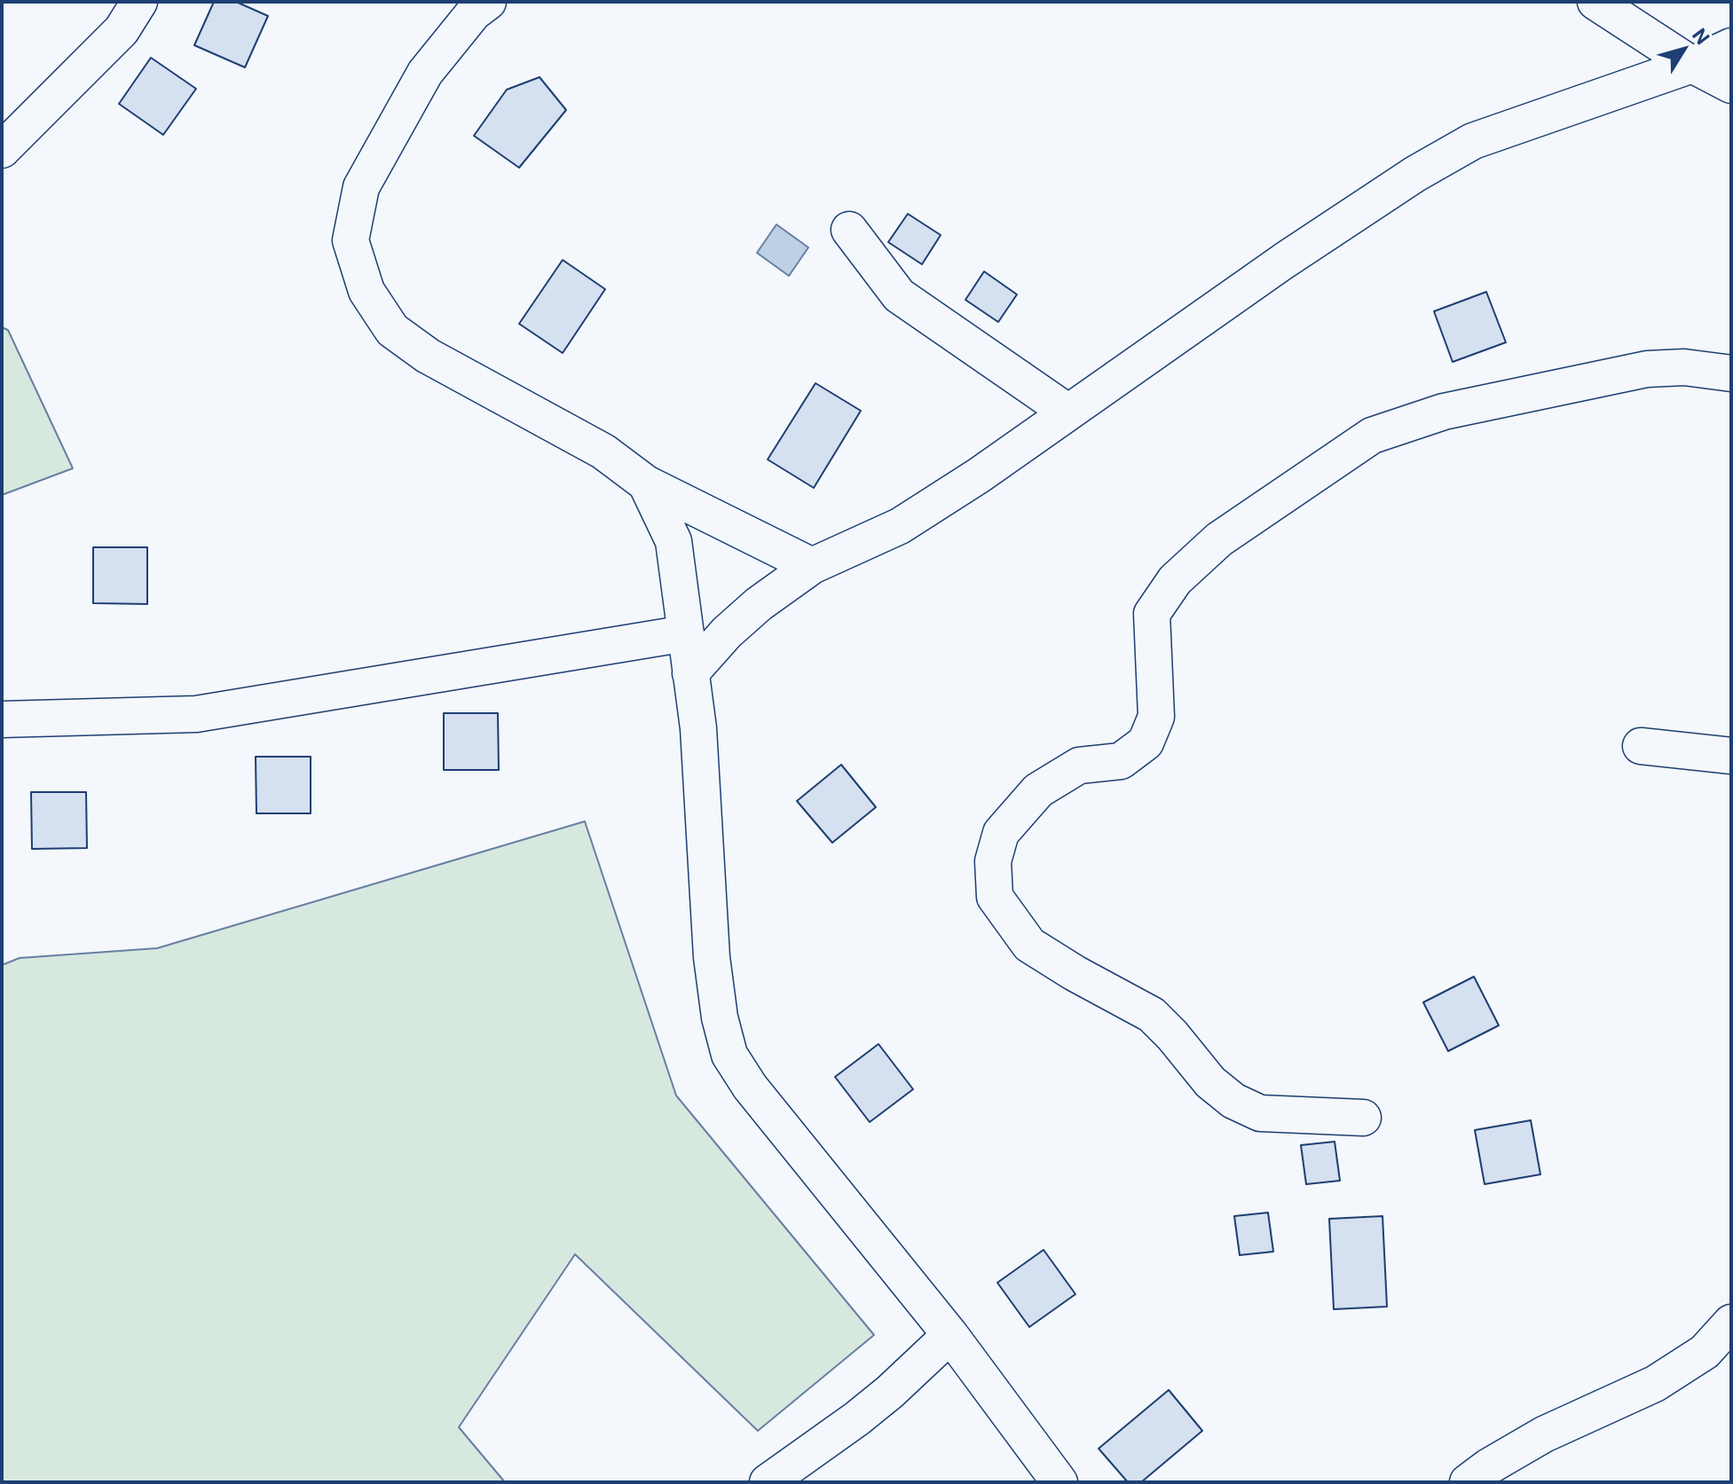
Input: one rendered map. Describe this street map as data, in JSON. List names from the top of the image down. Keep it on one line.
{"north":"top right"}
